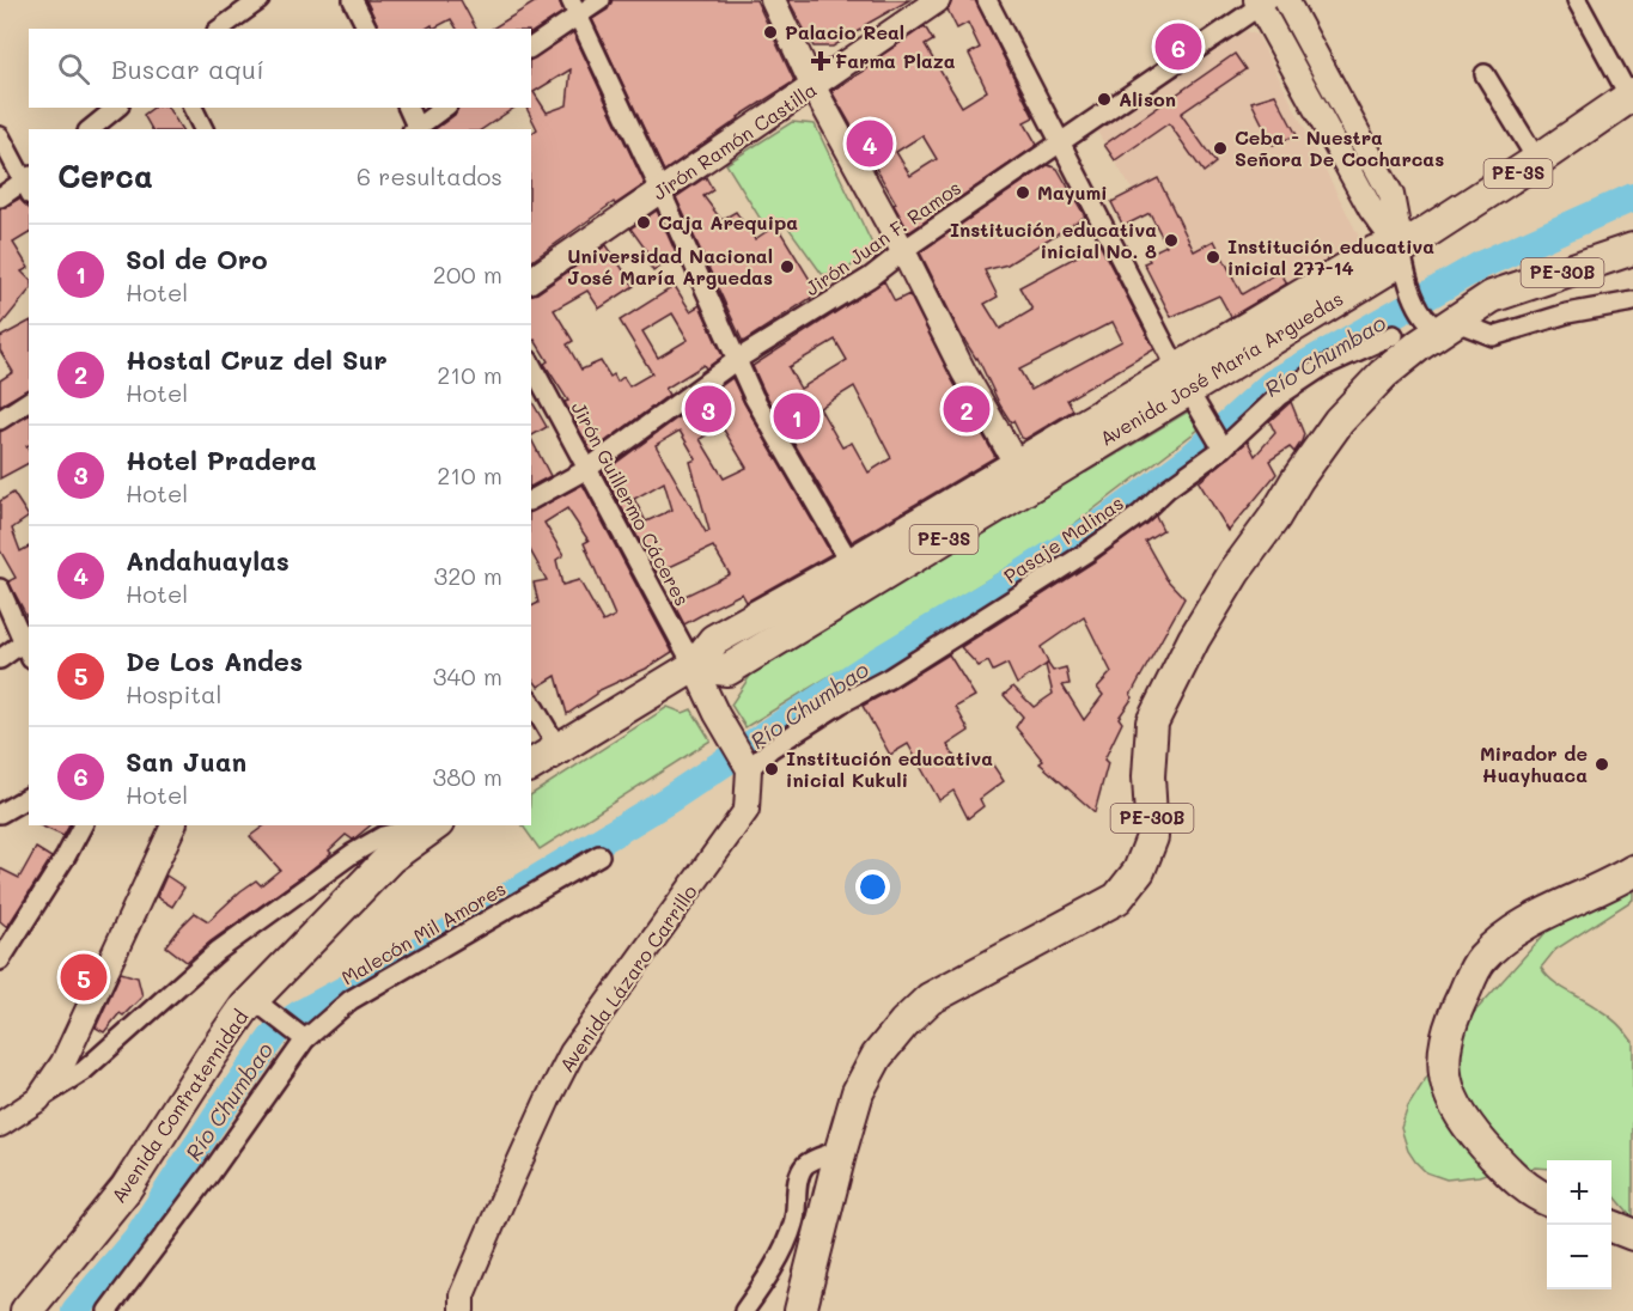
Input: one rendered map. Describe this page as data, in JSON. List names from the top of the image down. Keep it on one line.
{"streets":{"highway":["PE-3S","PE-30B","Avenida José María Arguedas","Avenida Confraternidad"],"street":["Jirón Ramón Castilla","Jirón Juan F. Ramos","Jirón Guillermo Cáceres","Pasaje Malinas","Malecón Mil Amores","Avenida Lázaro Carrillo"]},"crossings":[["PE-3S","Avenida José María Arguedas"],["Jirón Juan F. Ramos","Jirón Guillermo Cáceres"],["Avenida José María Arguedas","Jirón Guillermo Cáceres"],["Pasaje Malinas","Avenida Lázaro Carrillo"]],"water":["Río Chumbao"],"places":{"other":["Palacio Real","Alison","Ceba - Nuestra Señora De Cocharcas","Mayumi","Caja Arequipa","Institución educativa inicial No. 8","Institución educativa inicial 277-14","Universidad Nacional José María Arguedas","Mirador de Huayhuaca","Institución educativa inicial Kukuli"],"health":["Farma Plaza"]},"page":{"pins":["6","4","2","3","1","5"],"search":"Buscar aquí","heading":["Cerca","6 resultados"],"list":[{"mark":"1","name":"Sol de Oro","note":"Hotel","value":"200 m"},{"mark":"2","name":"Hostal Cruz del Sur","note":"Hotel","value":"210 m"},{"mark":"3","name":"Hotel Pradera","note":"Hotel","value":"210 m"},{"mark":"4","name":"Andahuaylas","note":"Hotel","value":"320 m"},{"mark":"5","name":"De Los Andes","note":"Hospital","value":"340 m"},{"mark":"6","name":"San Juan","note":"Hotel","value":"380 m"}],"map_buttons":["+","−"]}}
